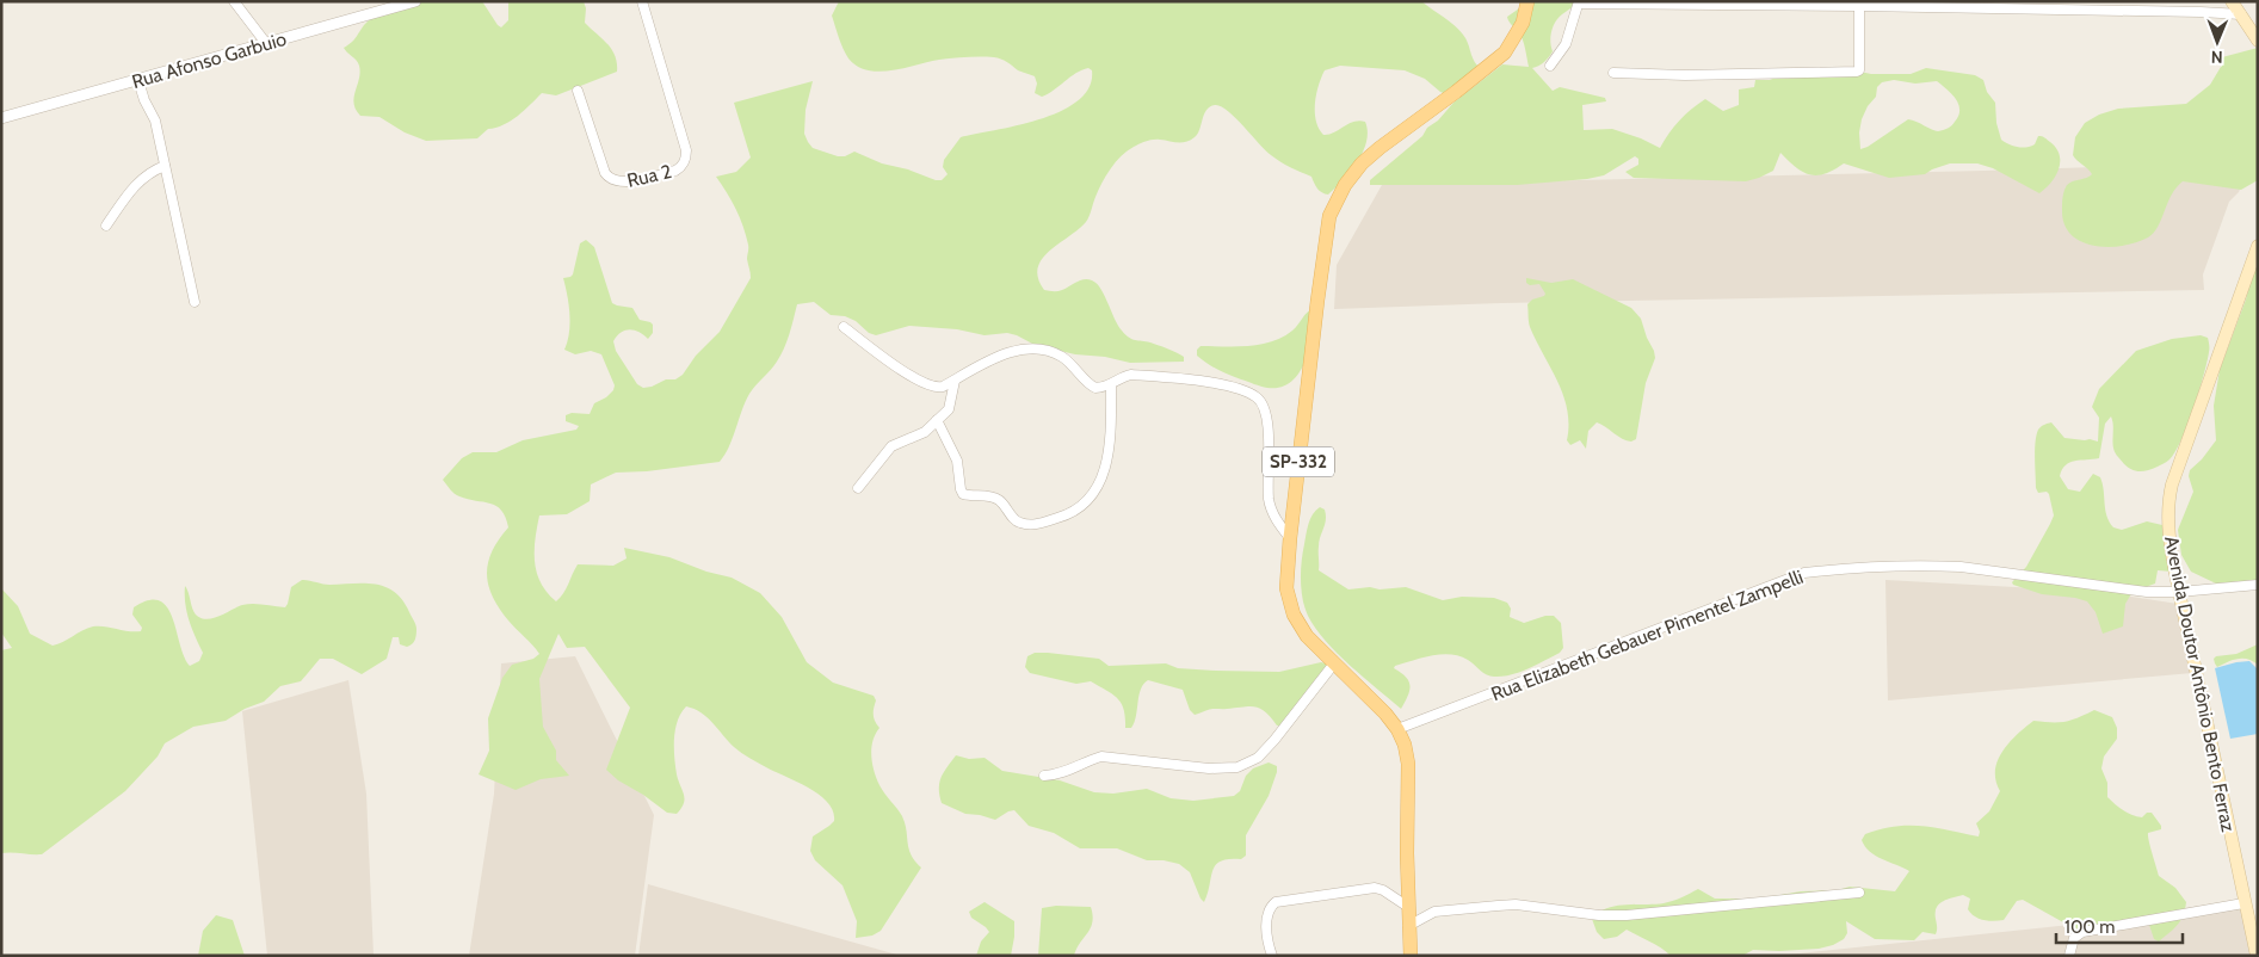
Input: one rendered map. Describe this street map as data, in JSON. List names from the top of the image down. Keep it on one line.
{"streets":{"main road":["SP-332","Avenida Doutor Antônio Bento Ferraz"],"street":["Rua Afonso Garbuio","Rua 2","Rua Elizabeth Gebauer Pimentel Zampelli"]},"crossings":[["SP-332","Rua Elizabeth Gebauer Pimentel Zampelli"],["Rua Elizabeth Gebauer Pimentel Zampelli","Avenida Doutor Antônio Bento Ferraz"]],"scale_bar":"100 m","north":"bottom"}
